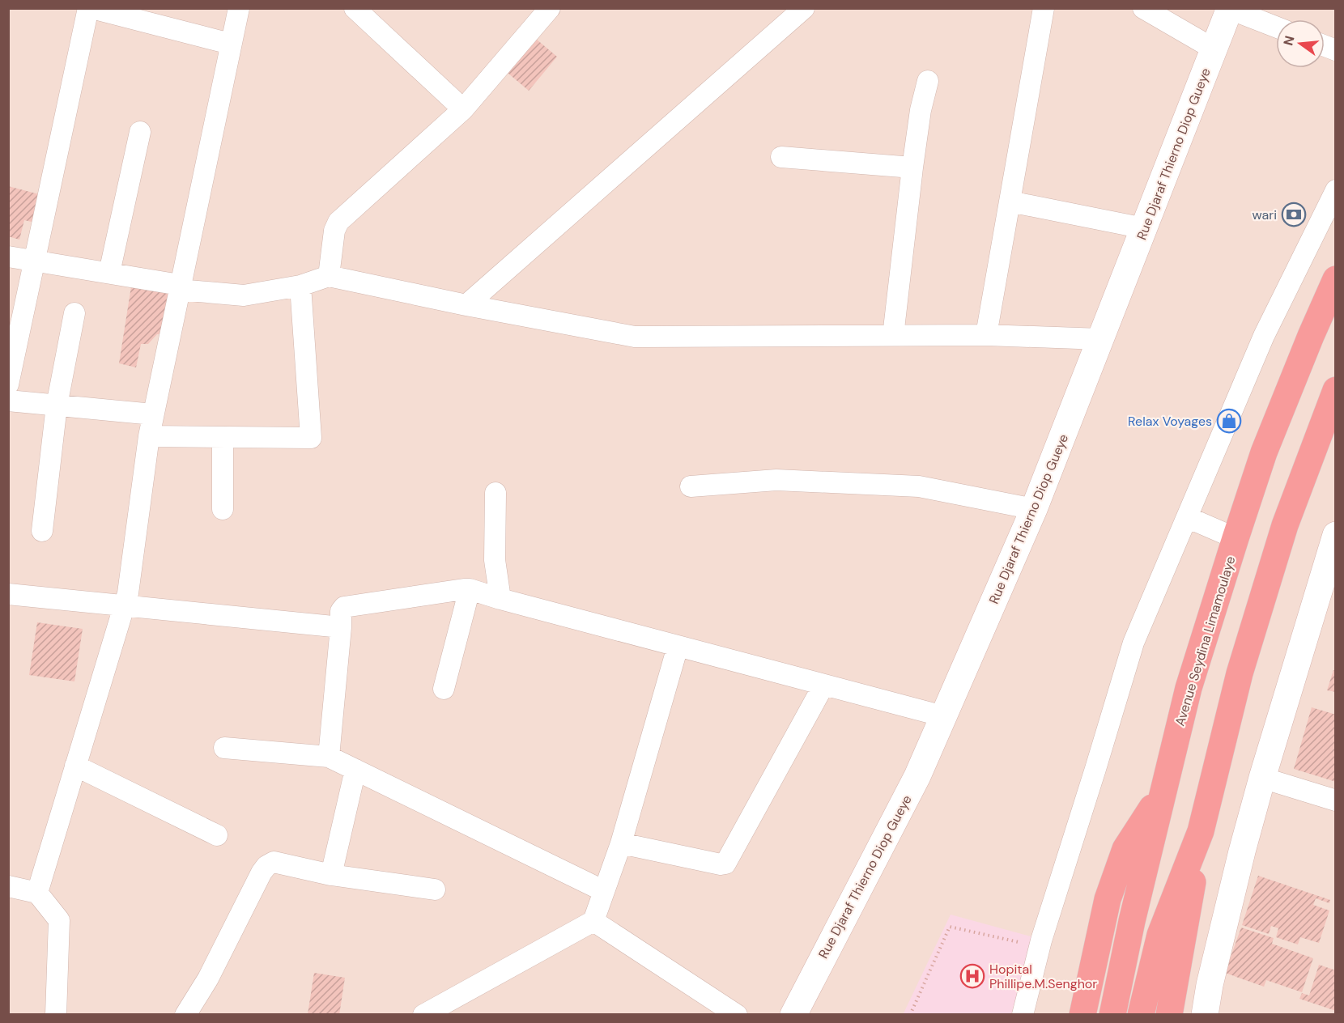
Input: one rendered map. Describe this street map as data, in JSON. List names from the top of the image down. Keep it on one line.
{"streets":{"highway":["Avenue Seydina Limamoulaye"],"street":["Rue Djaraf Thierno Diop Gueye"]},"places":{"bank":["wari"],"shop":["Relax Voyages"],"hospital":["Hopital Phillipe.M.Senghor"]},"north":"left"}
